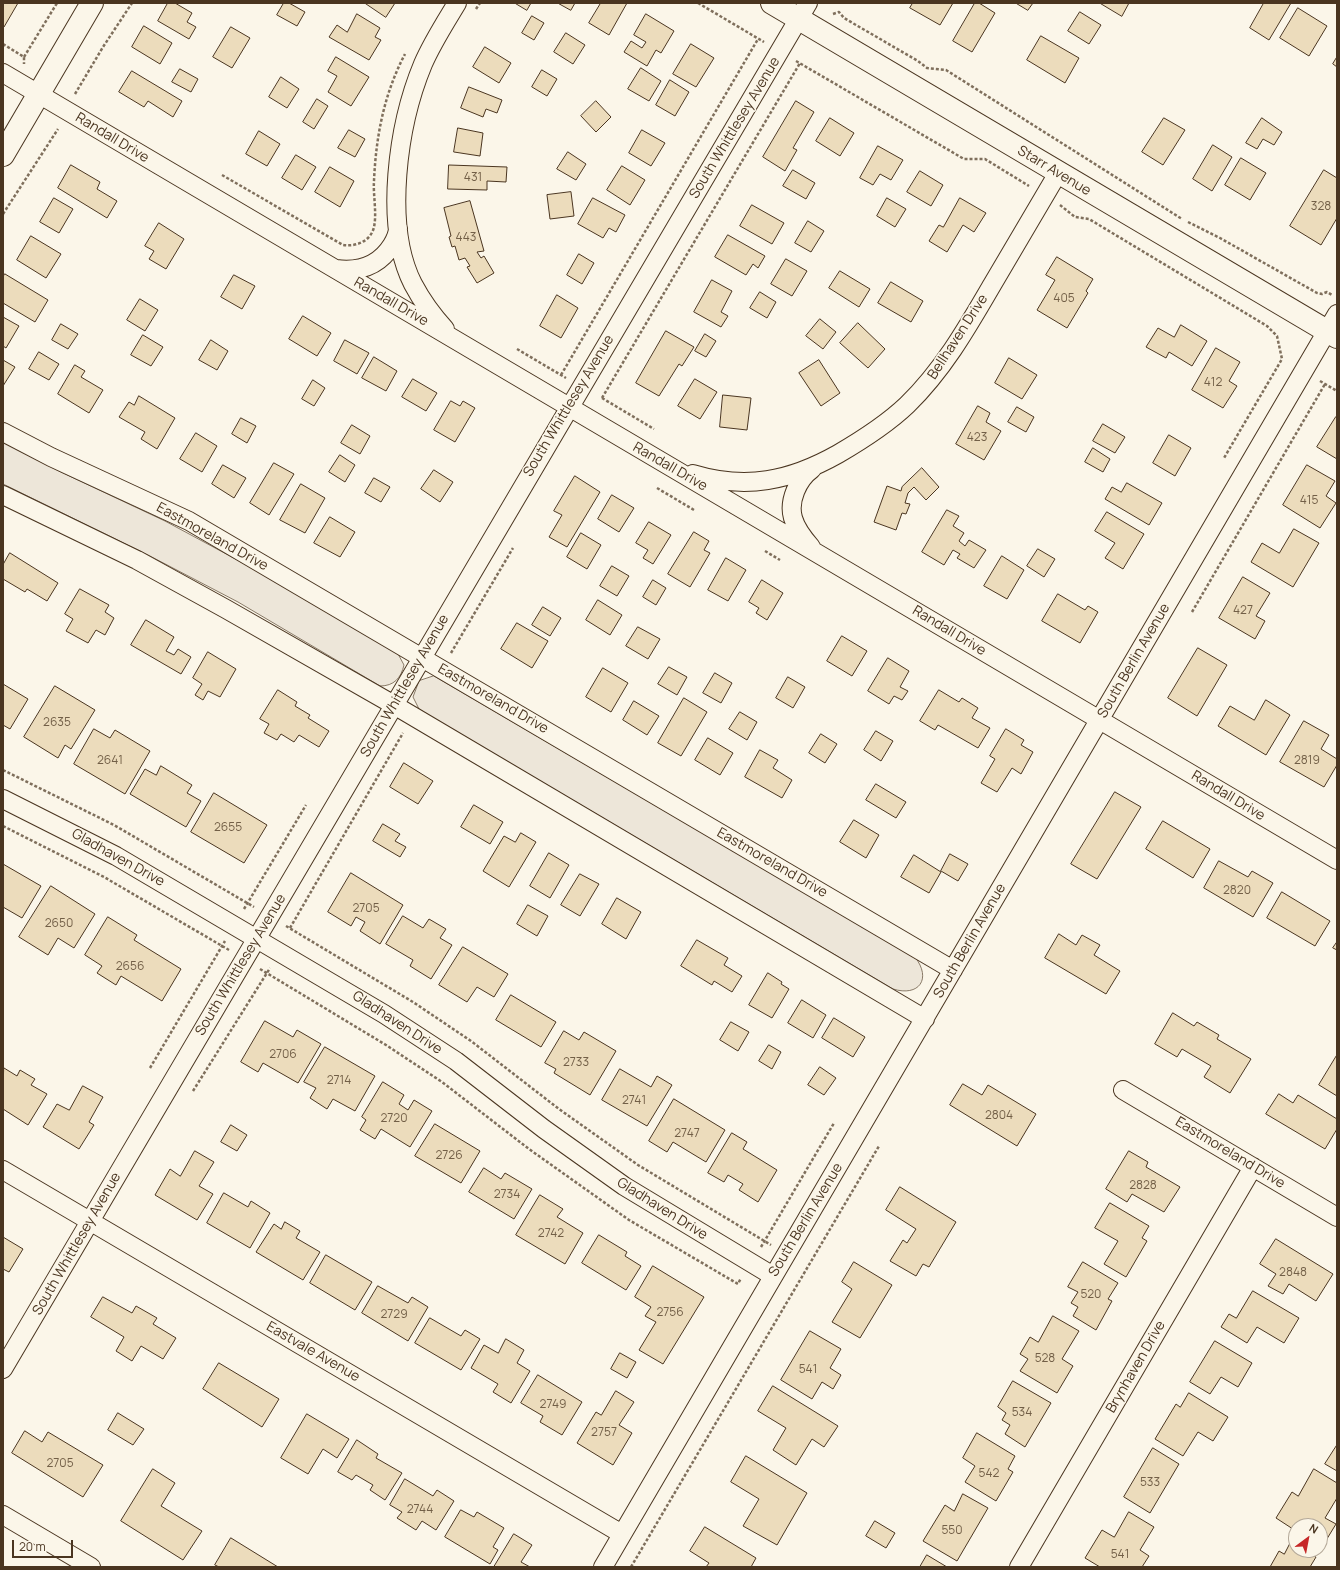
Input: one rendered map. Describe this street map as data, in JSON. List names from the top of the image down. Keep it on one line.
{"streets":{"street":["South Whittlesey Avenue","Randall Drive","Starr Avenue","Bellhaven Drive","Eastmoreland Drive","South Berlin Avenue","Gladhaven Drive","Eastvale Avenue","Brynhaven Drive"]},"crossings":[["South Whittlesey Avenue","Randall Drive"],["South Whittlesey Avenue","Starr Avenue"],["South Whittlesey Avenue","Eastmoreland Drive"],["South Whittlesey Avenue","Gladhaven Drive"],["South Whittlesey Avenue","Eastvale Avenue"],["Randall Drive","Bellhaven Drive"],["Randall Drive","South Berlin Avenue"],["Starr Avenue","Bellhaven Drive"],["Starr Avenue","South Berlin Avenue"],["Eastmoreland Drive","South Berlin Avenue"],["Eastmoreland Drive","Brynhaven Drive"],["South Berlin Avenue","Gladhaven Drive"],["South Berlin Avenue","Eastvale Avenue"]],"house_numbers":["431","328","443","405","412","423","415","427","2635","2641","2819","2655","2820","2705","2650","2656","2706","2733","2714","2741","2804","2720","2747","2726","2828","2734","2742","2848","520","2756","2729","528","541","2749","534","2757","2705","542","533","2744","550","541"],"scale_bar":"20 m","north":"top right"}
